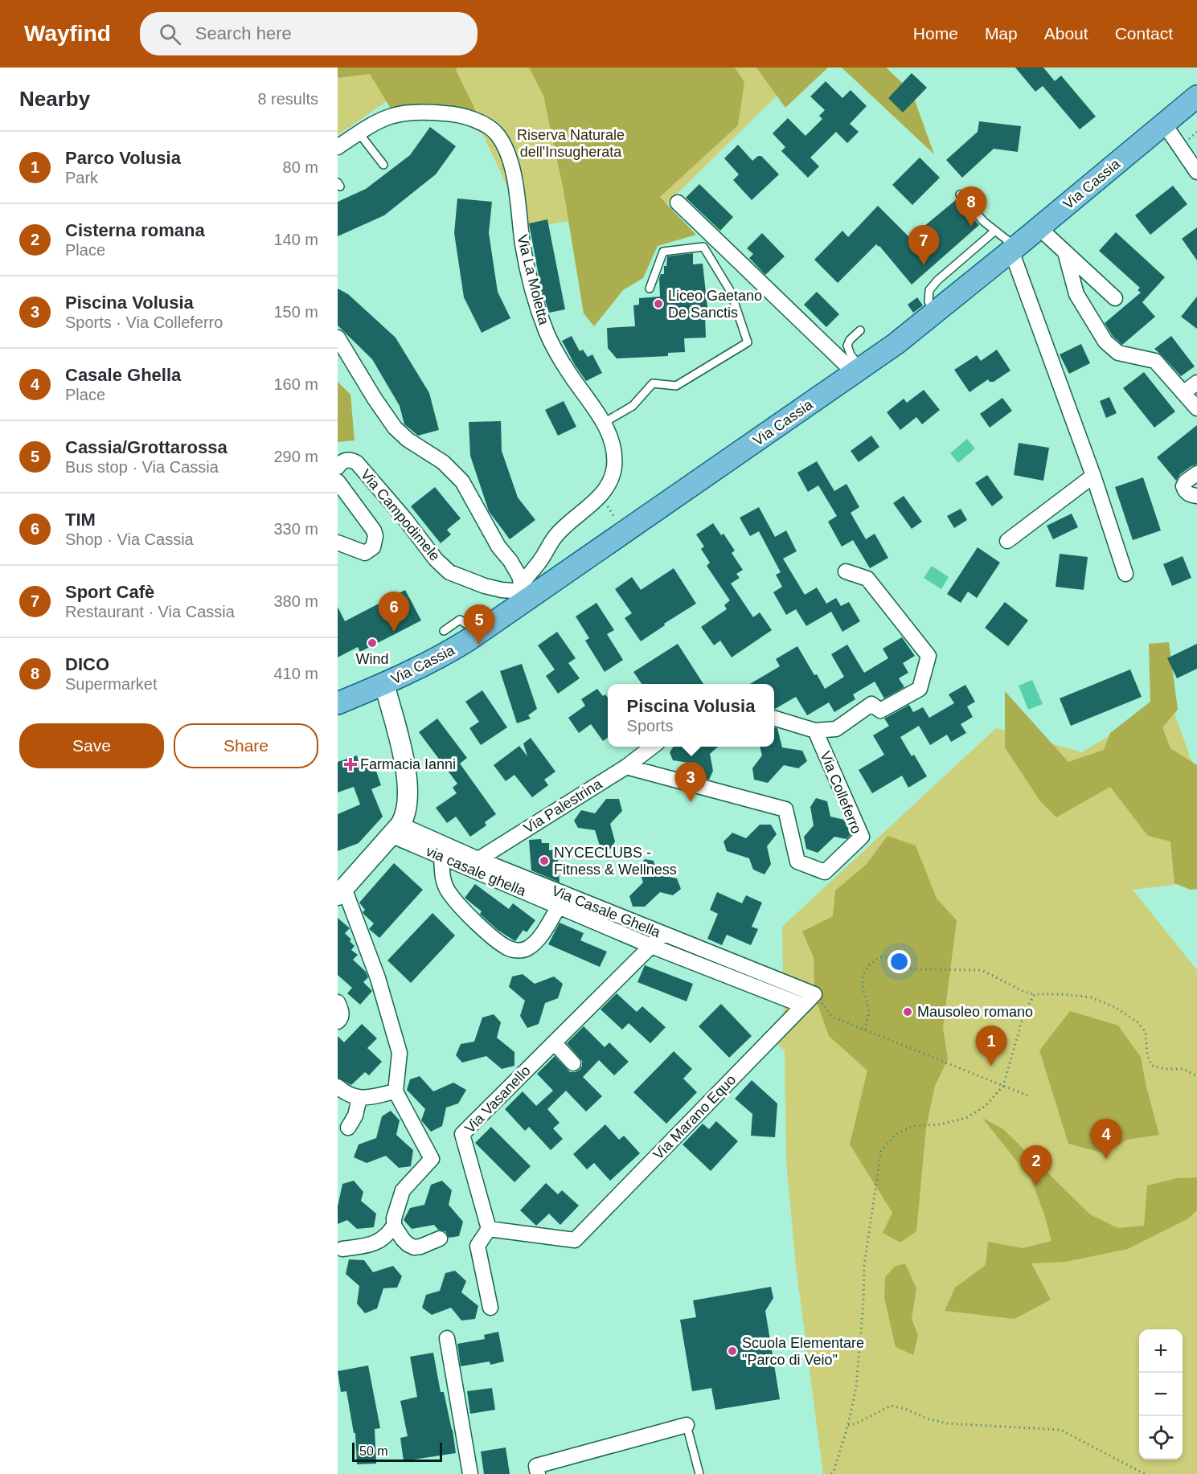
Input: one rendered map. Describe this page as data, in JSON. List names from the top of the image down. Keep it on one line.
{"streets":{"main road":["Via Cassia"],"street":["Via La Moletta","Via Campodimele","Via Colleferro","Via Palestrina","via casale ghella","Via Casale Ghella","Via Vasanello","Via Marano Equo"]},"crossings":[["Via Cassia","Via La Moletta"],["Via Cassia","Via Campodimele"],["Via La Moletta","Via Campodimele"],["Via Colleferro","Via Palestrina"],["Via Palestrina","via casale ghella"],["Via Palestrina","Via Casale Ghella"],["via casale ghella","Via Casale Ghella"],["via casale ghella","Via Vasanello"],["via casale ghella","Via Marano Equo"],["Via Casale Ghella","Via Vasanello"],["Via Casale Ghella","Via Marano Equo"],["Via Vasanello","Via Marano Equo"]],"parks":["Riserva Naturale dell'Insugherata"],"places":{"other":["Liceo Gaetano De Sanctis","Wind","NYCECLUBS - Fitness & Wellness","Mausoleo romano","Scuola Elementare \"Parco di Veio\""],"health":["Farmacia Ianni"]},"scale_bar":"50 m","page":{"header":"Wayfind","search":"Search here","nav":["Home","Map","About","Contact"],"heading":["Nearby","8 results"],"list":[{"mark":"1","name":"Parco Volusia","note":"Park","value":"80 m"},{"mark":"2","name":"Cisterna romana","note":"Place","value":"140 m"},{"mark":"3","name":"Piscina Volusia","note":"Sports · Via Colleferro","value":"150 m"},{"mark":"4","name":"Casale Ghella","note":"Place","value":"160 m"},{"mark":"5","name":"Cassia/Grottarossa","note":"Bus stop · Via Cassia","value":"290 m"},{"mark":"6","name":"TIM","note":"Shop · Via Cassia","value":"330 m"},{"mark":"7","name":"Sport Cafè","note":"Restaurant · Via Cassia","value":"380 m"},{"mark":"8","name":"DICO","note":"Supermarket","value":"410 m"}],"pins":["8","7","6","5","3","1","4","2"],"popup":["Piscina Volusia","Sports"],"buttons":["Save","Share"],"map_buttons":["+","−"],"scale":"50 m"}}
